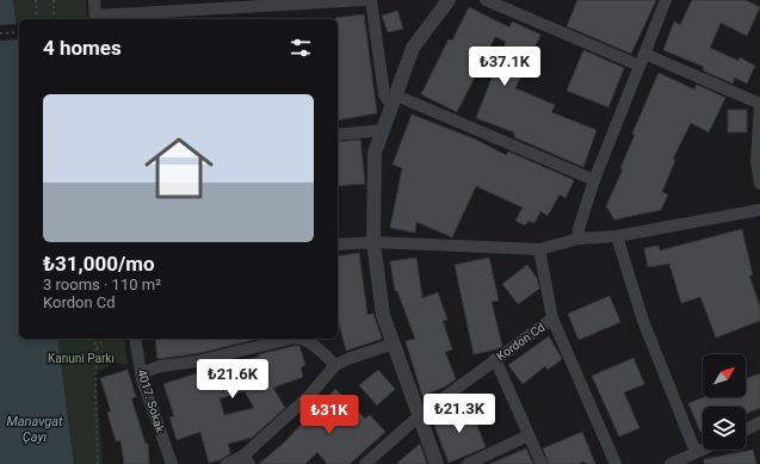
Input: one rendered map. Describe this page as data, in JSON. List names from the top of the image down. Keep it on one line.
{"streets":{"street":["Kordon Cd","4017. Sokak"]},"water":["Manavgat Çayı"],"parks":["Kanuni Parkı"],"north":"top right","page":{"heading":"4 homes","price":["₺37.1K","₺21.6K","₺21.3K","₺31K"],"list":[{"name":"₺31,000/mo","note":"3 rooms · 110 m² · Kordon Cd"}]}}
